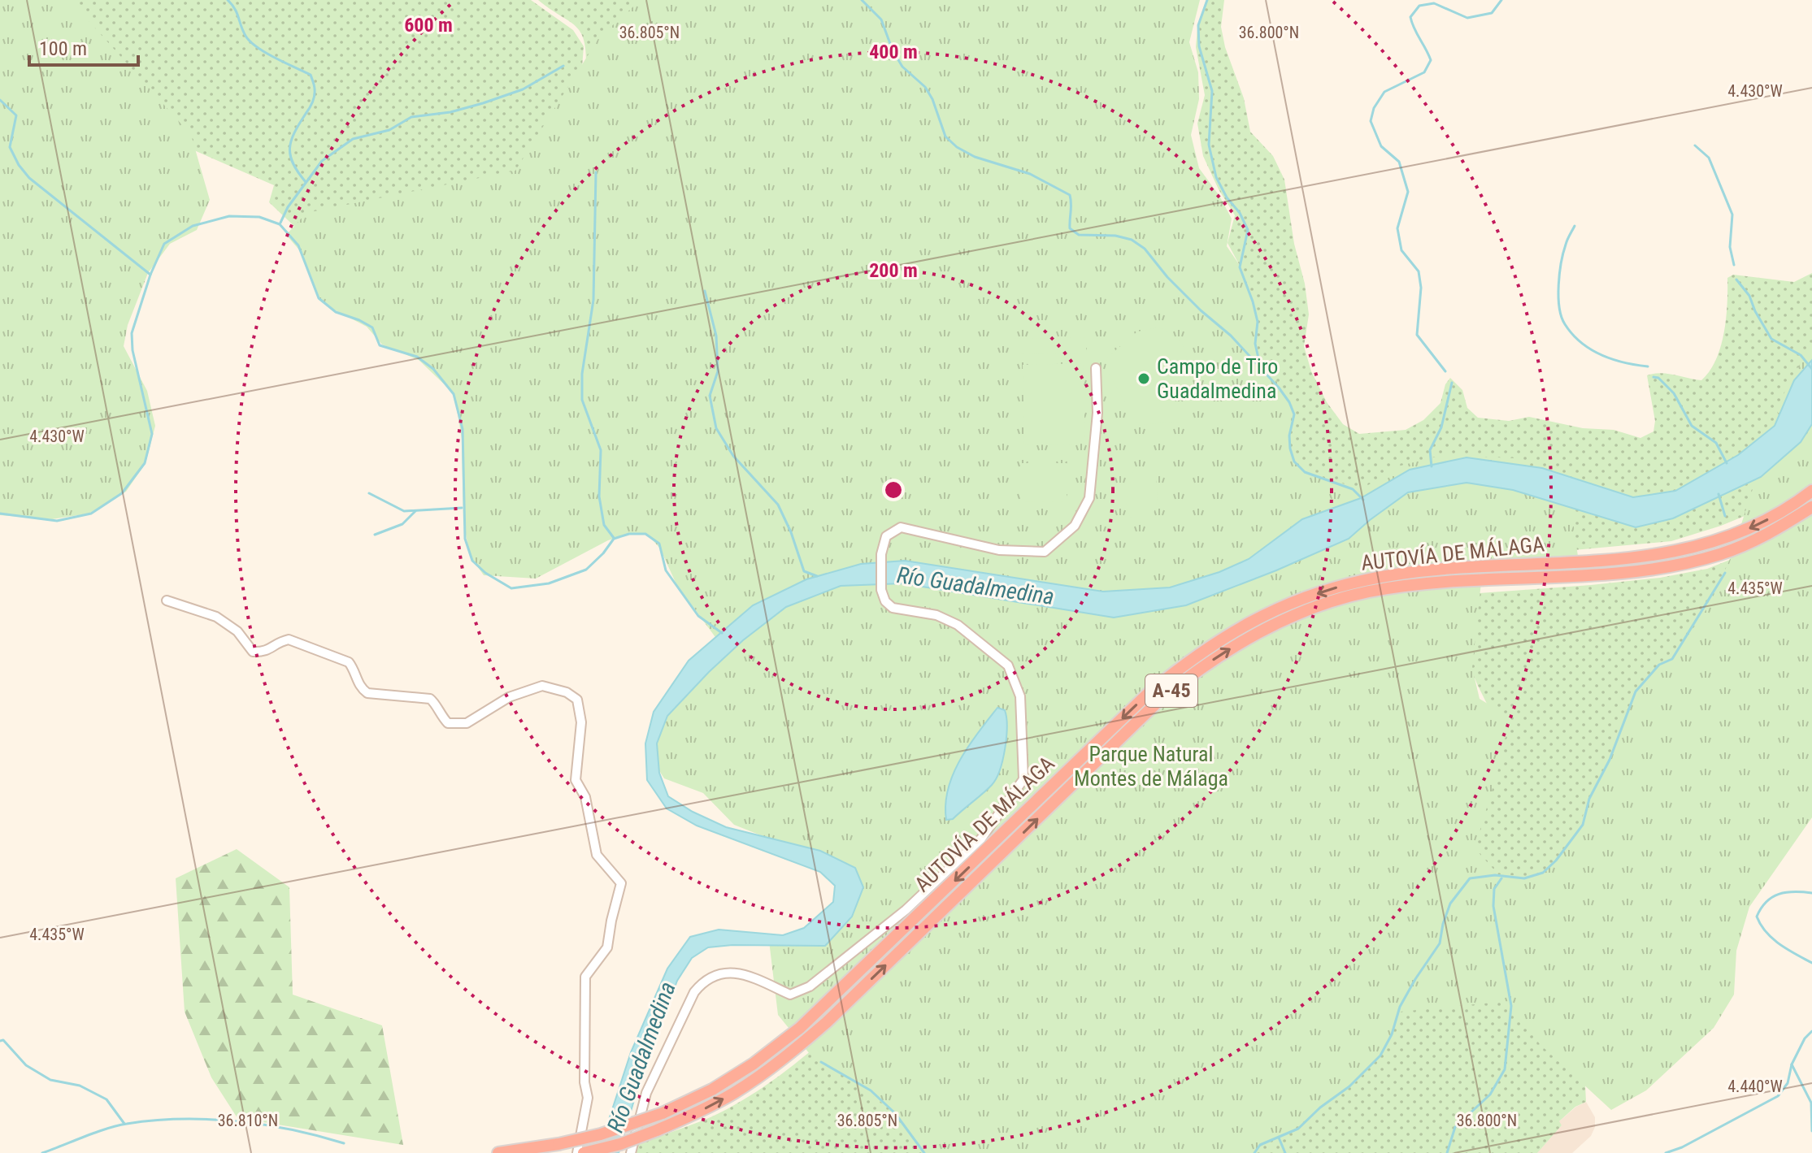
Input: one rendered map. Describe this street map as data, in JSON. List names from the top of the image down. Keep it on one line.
{"streets":{"highway":["AUTOVÍA DE MÁLAGA","A-45"]},"water":["Río Guadalmedina"],"parks":["Parque Natural Montes de Málaga"],"places":["Campo de Tiro Guadalmedina"],"scale_bar":"100 m","coordinates":["36.805°N","36.800°N","4.430°W","4.435°W","4.440°W","36.810°N"],"rings":["600 m","400 m","200 m"]}
